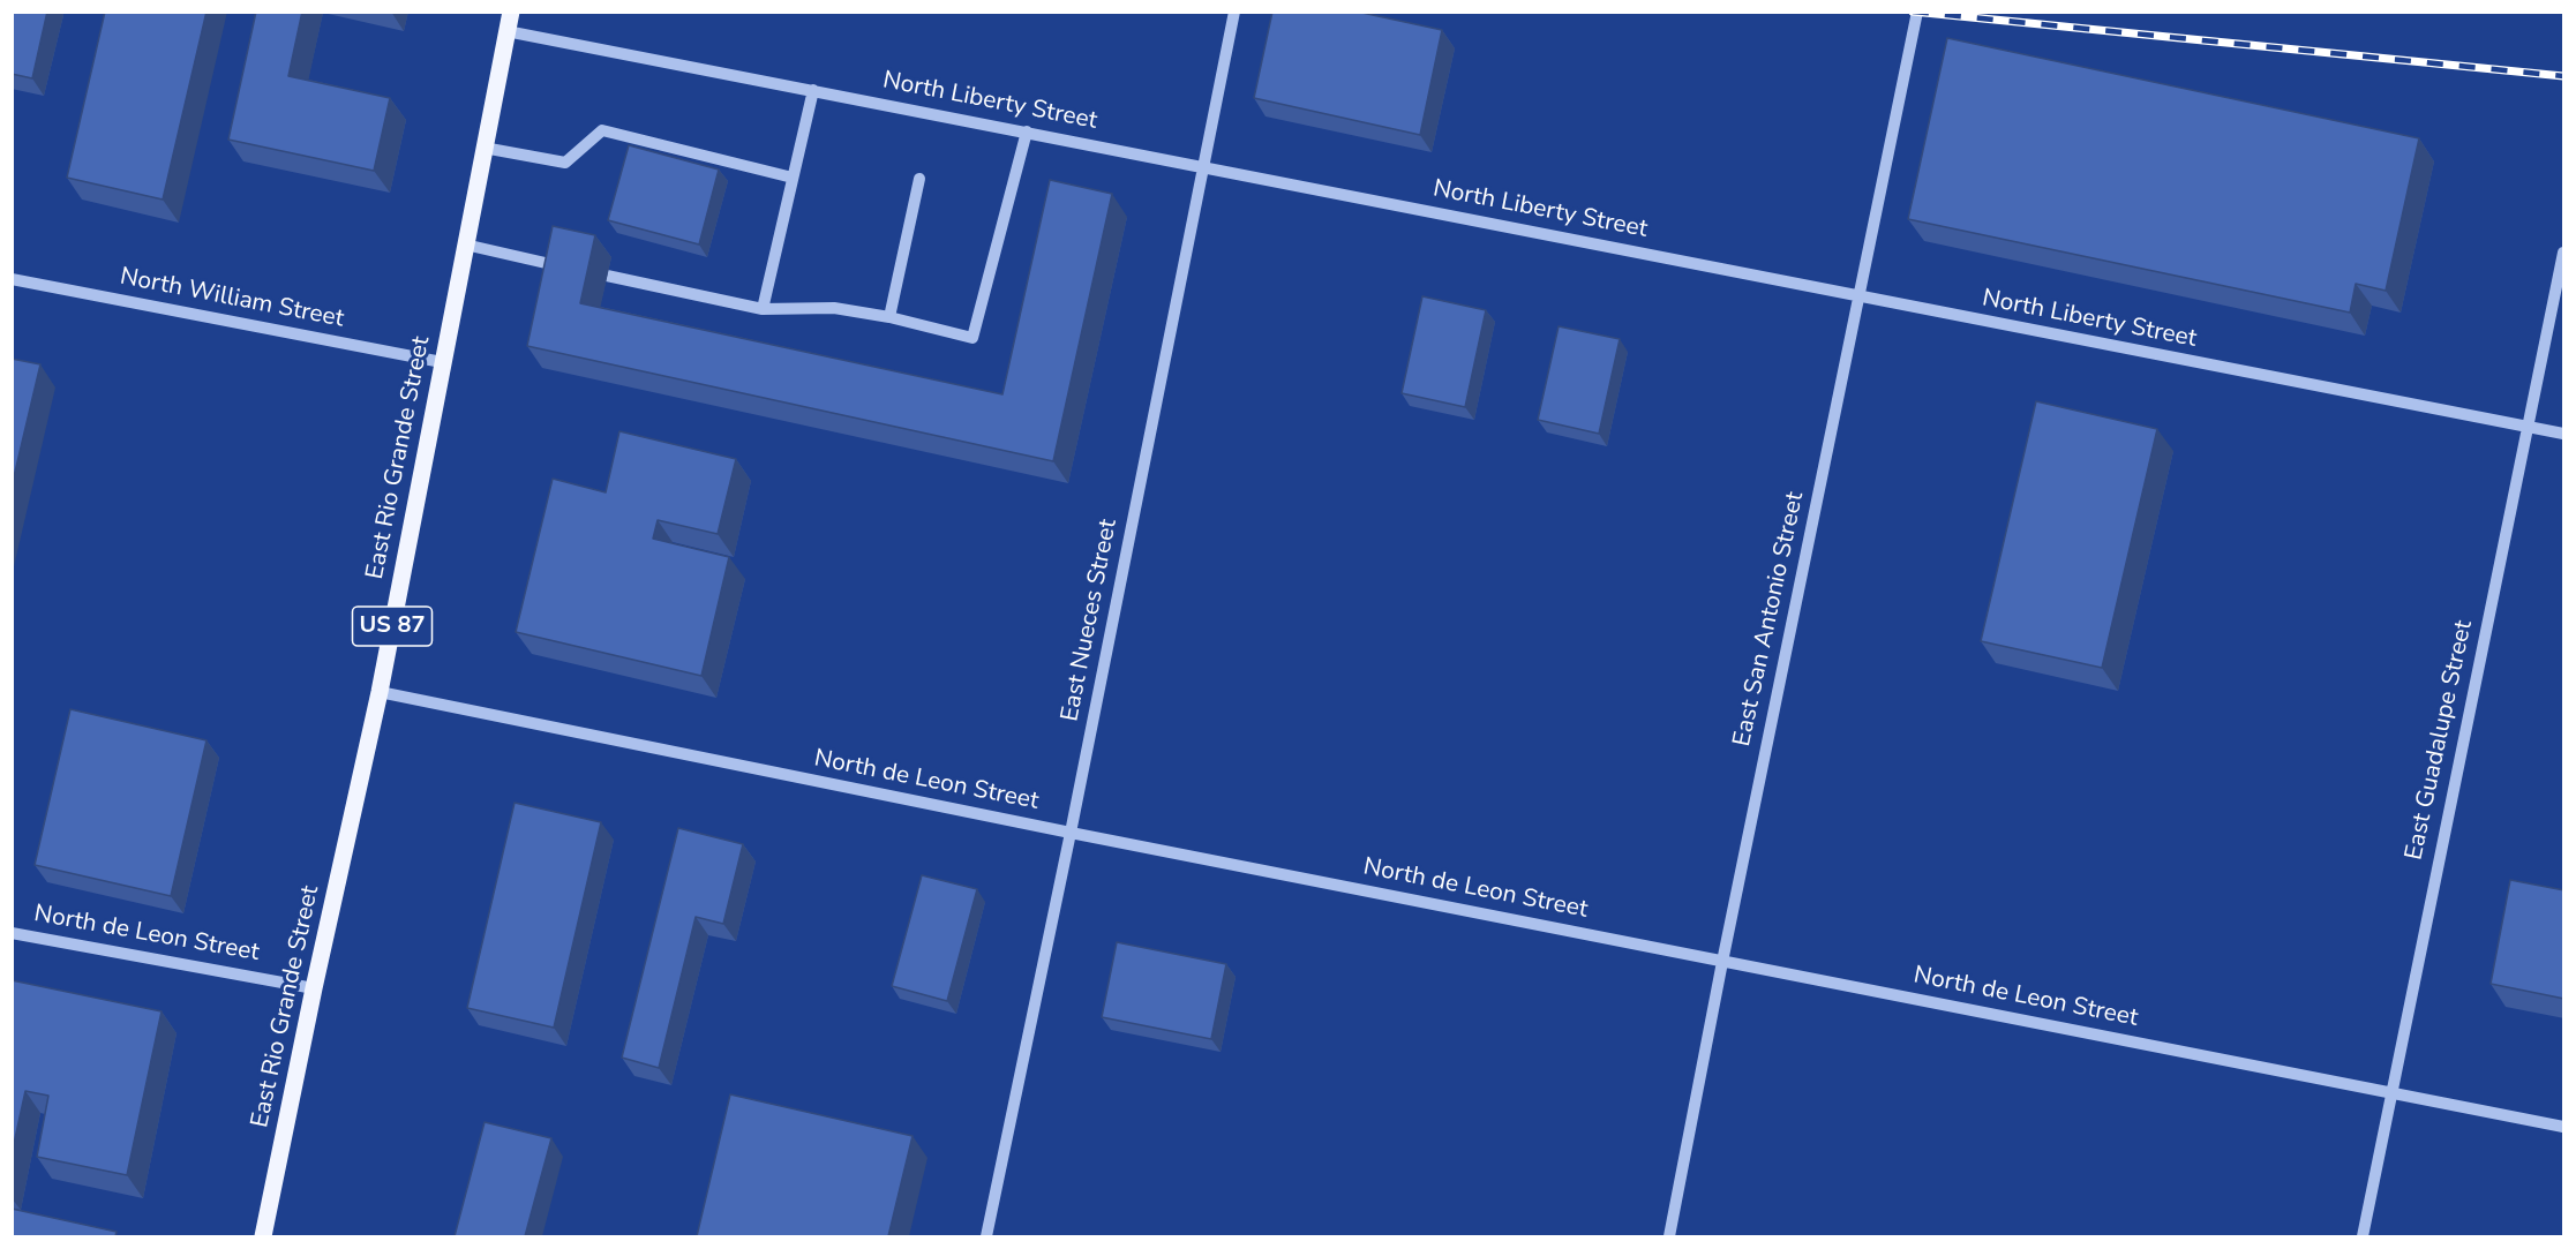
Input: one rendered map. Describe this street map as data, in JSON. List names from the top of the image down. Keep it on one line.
{"streets":{"main road":["East Rio Grande Street","US 87"],"street":["North Liberty Street","North William Street","East San Antonio Street","East Nueces Street","East Guadalupe Street","North de Leon Street"]},"crossings":[["North Liberty Street","East Rio Grande Street"],["North Liberty Street","East San Antonio Street"],["North Liberty Street","East Nueces Street"],["North Liberty Street","East Guadalupe Street"],["North William Street","East Rio Grande Street"],["East Rio Grande Street","North de Leon Street"],["East San Antonio Street","North de Leon Street"],["East Nueces Street","North de Leon Street"],["East Guadalupe Street","North de Leon Street"]]}
